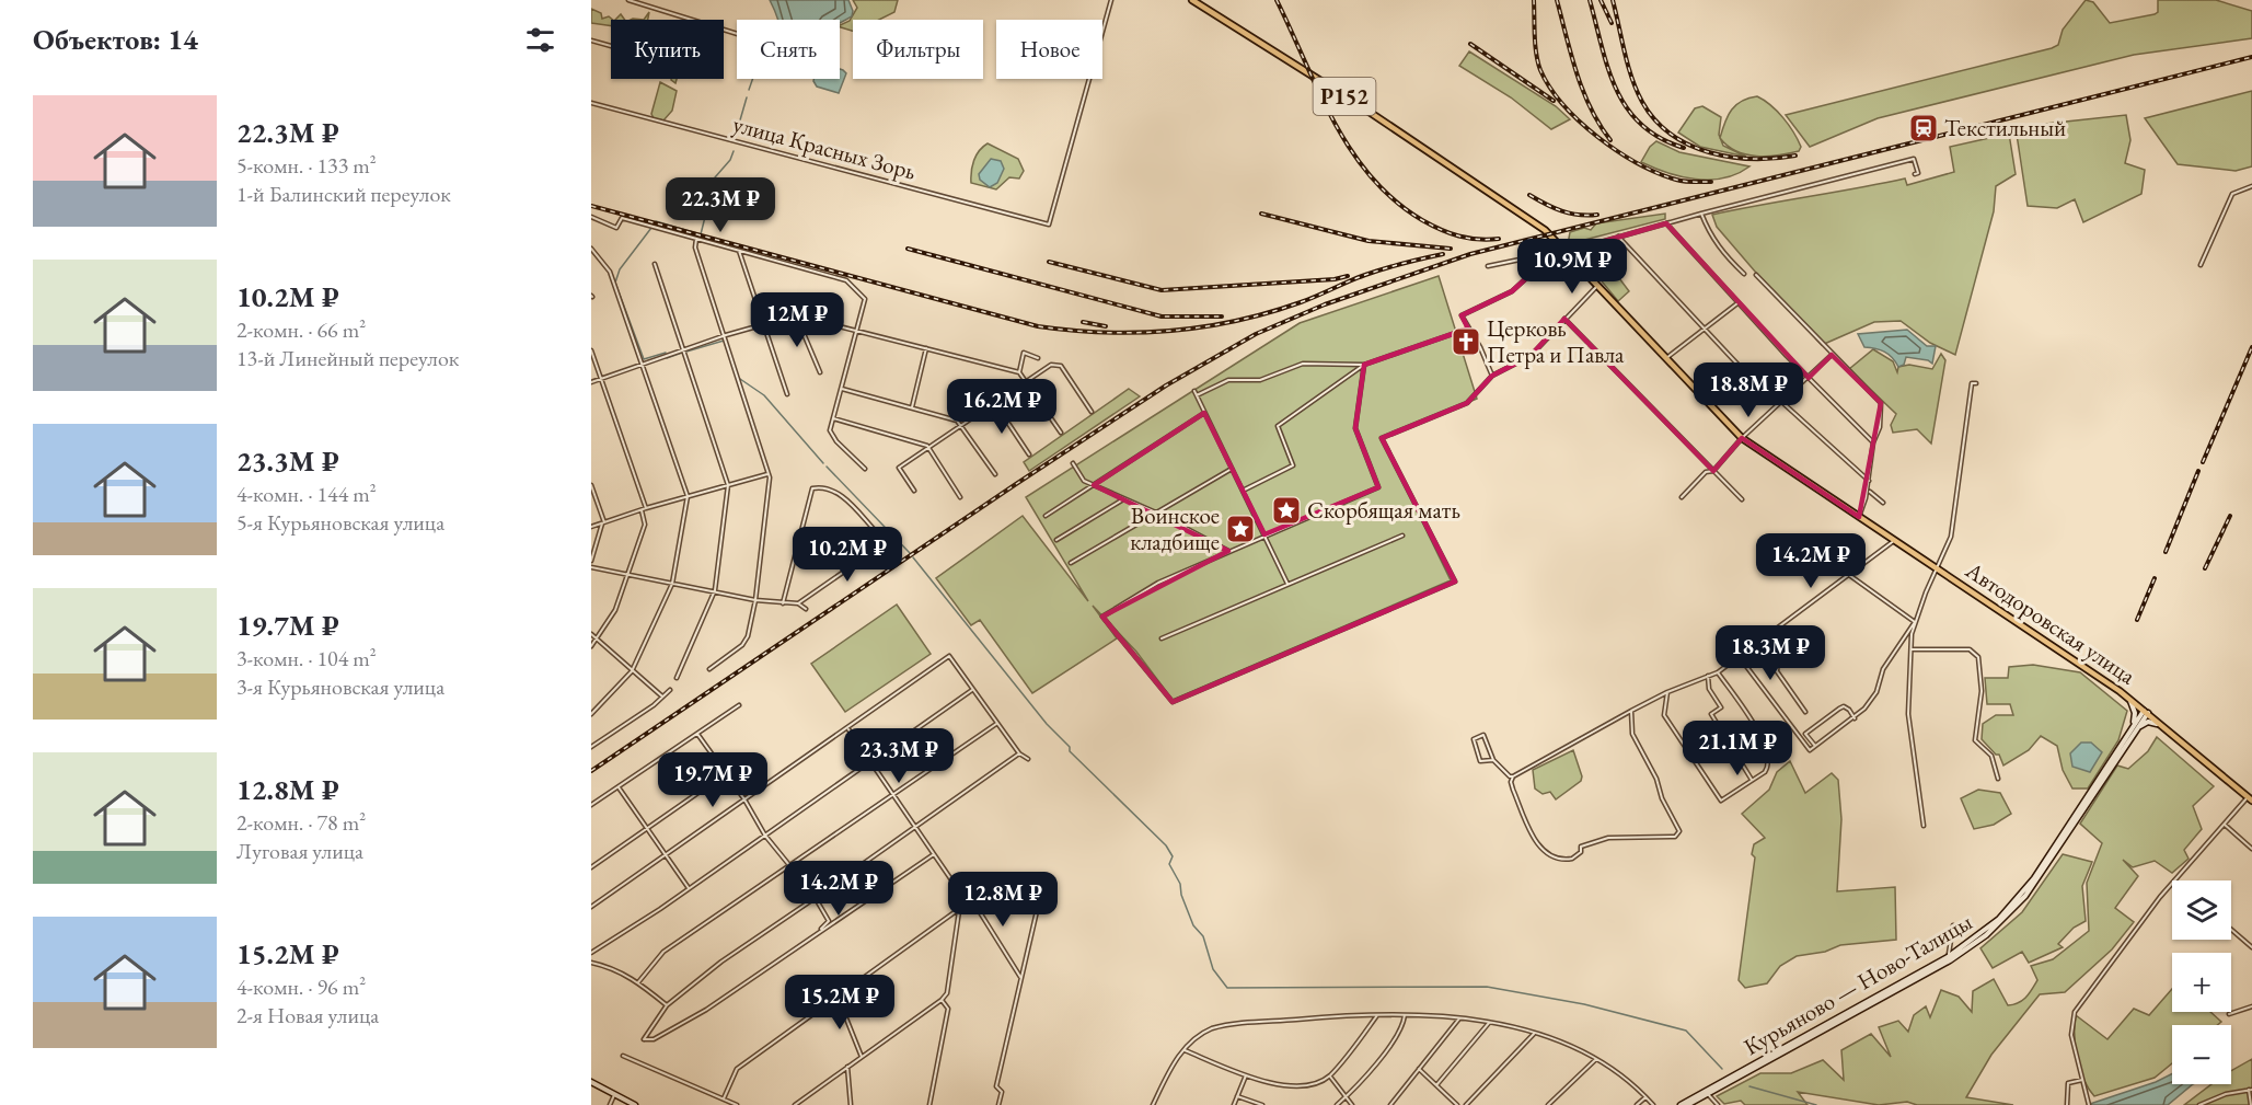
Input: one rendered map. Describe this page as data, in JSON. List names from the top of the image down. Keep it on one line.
{"streets":{"main road":["Р152","Автодоровская улица","Курьяново — Ново-Талицы"],"street":["улица Красных Зорь"]},"crossings":[["Автодоровская улица","Курьяново — Ново-Талицы"]],"places":{"station":["Текстильный"],"church":["Церковь Петра и Павла"],"place":["Скорбящая мать","Воинское кладбище"]},"page":{"heading":"Объектов: 14","chip":["Купить","Снять","Фильтры","Новое"],"list":[{"name":"22.3M ₽","note":"5-комн. · 133 m² · 1-й Балинский переулок"},{"name":"10.2M ₽","note":"2-комн. · 66 m² · 13-й Линейный переулок"},{"name":"23.3M ₽","note":"4-комн. · 144 m² · 5-я Курьяновская улица"},{"name":"19.7M ₽","note":"3-комн. · 104 m² · 3-я Курьяновская улица"},{"name":"12.8M ₽","note":"2-комн. · 78 m² · Луговая улица"},{"name":"15.2M ₽","note":"4-комн. · 96 m² · 2-я Новая улица"}],"price":["22.3M ₽","10.9M ₽","12M ₽","18.8M ₽","16.2M ₽","10.2M ₽","14.2M ₽","18.3M ₽","21.1M ₽","23.3M ₽","19.7M ₽","14.2M ₽","12.8M ₽","15.2M ₽"],"map_buttons":["+","−"]}}
